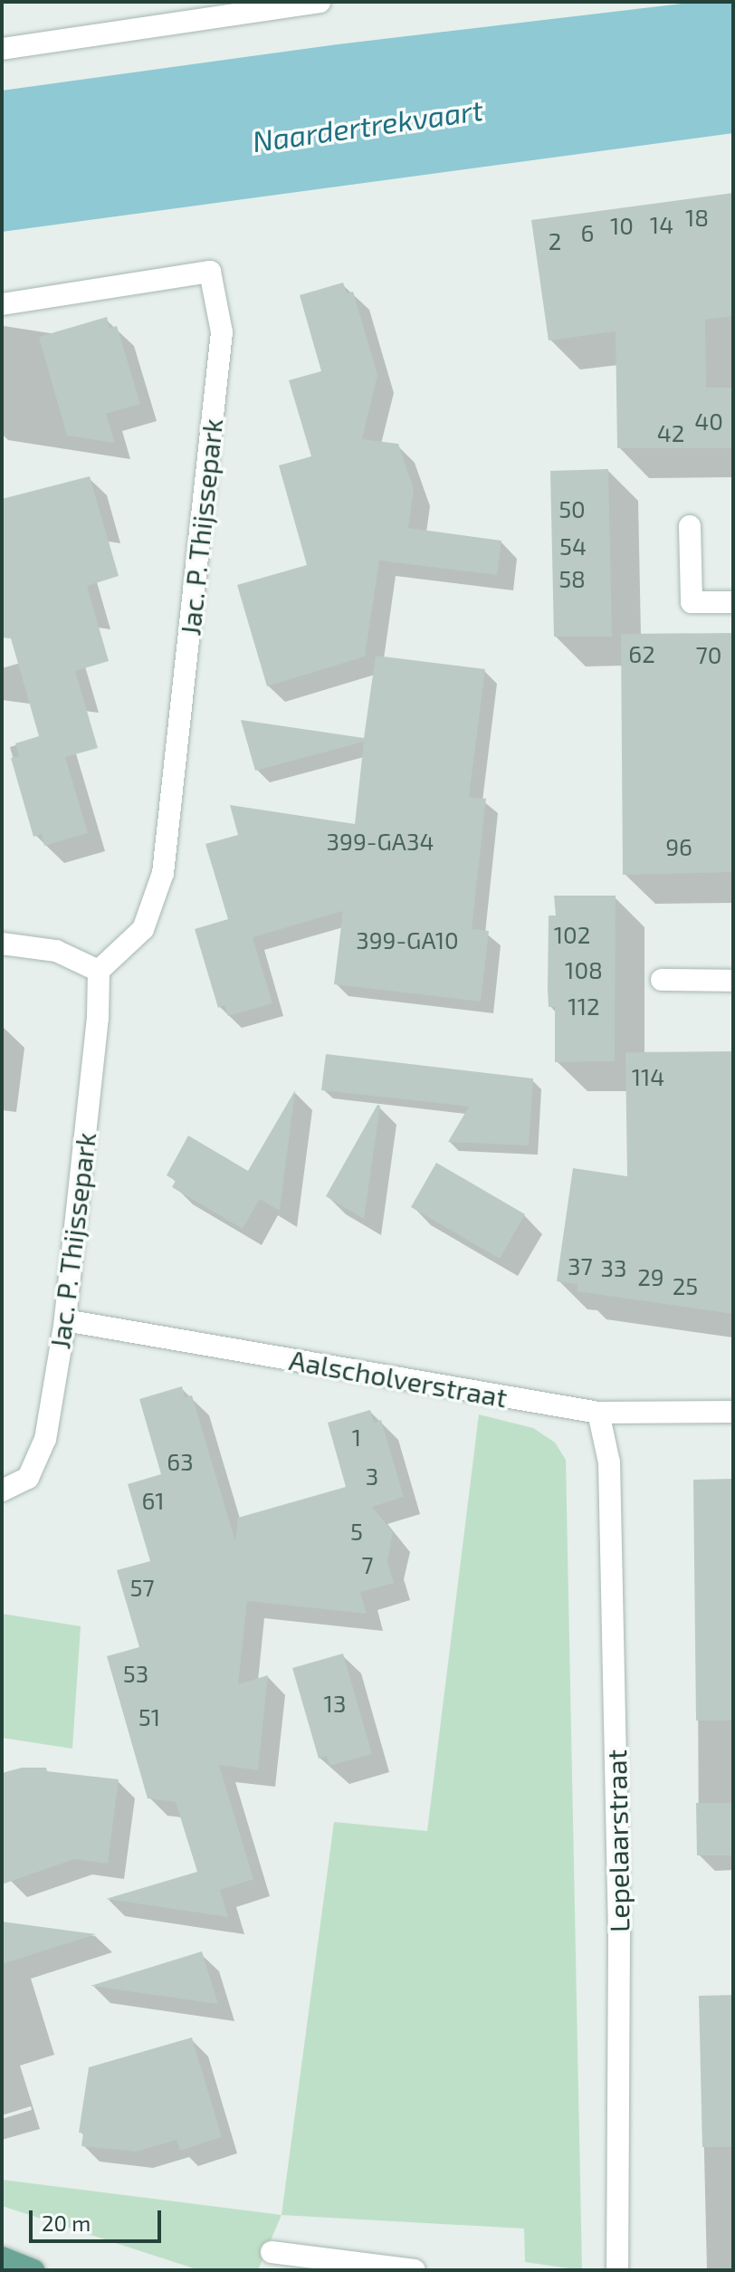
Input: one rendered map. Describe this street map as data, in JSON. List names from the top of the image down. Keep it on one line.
{"streets":{"street":["Jac. P. Thijssepark","Aalscholverstraat","Lepelaarstraat"]},"crossings":[["Jac. P. Thijssepark","Aalscholverstraat"],["Aalscholverstraat","Lepelaarstraat"]],"water":["Naardertrekvaart"],"house_numbers":["18","14","10","6","2","40","42","50","54","58","62","70","399-GA34","96","102","399-GA10","108","112","114","37","33","29","25","1","63","3","61","5","7","57","53","13","51"],"scale_bar":"20 m"}
